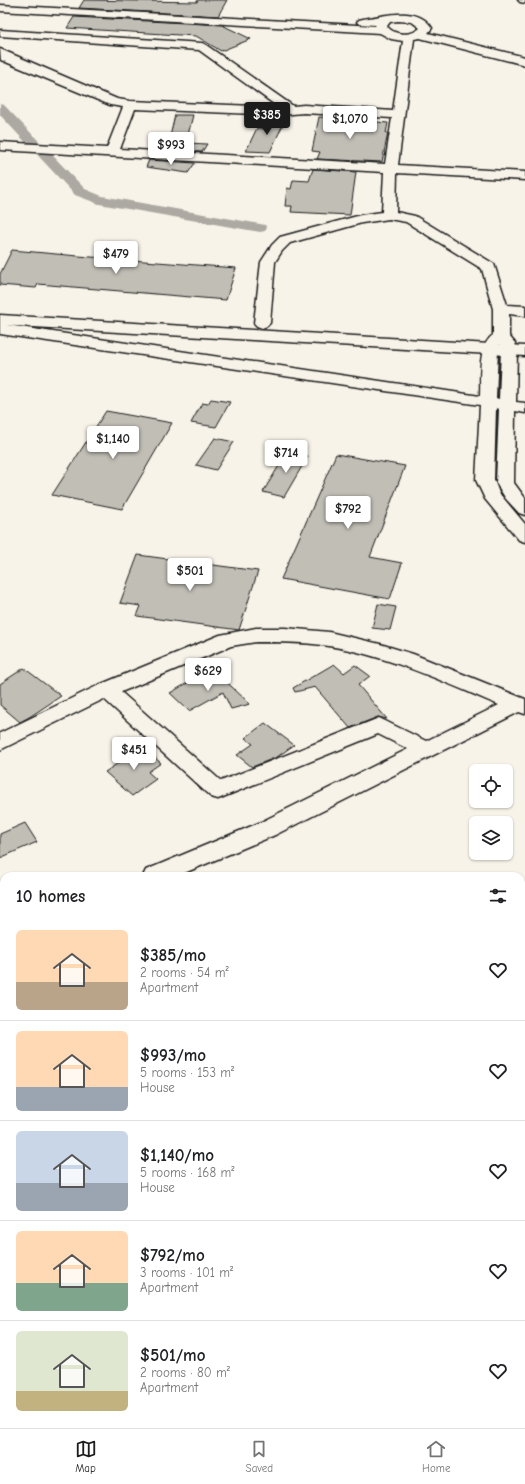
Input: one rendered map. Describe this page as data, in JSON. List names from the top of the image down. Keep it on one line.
{"page":{"price":["$385","$1,070","$993","$479","$1,140","$714","$792","$501","$629","$451"],"heading":"10 homes","list":[{"name":"$385/mo","note":"2 rooms · 54 m² · Apartment"},{"name":"$993/mo","note":"5 rooms · 153 m² · House"},{"name":"$1,140/mo","note":"5 rooms · 168 m² · House"},{"name":"$792/mo","note":"3 rooms · 101 m² · Apartment"},{"name":"$501/mo","note":"2 rooms · 80 m² · Apartment"}],"tabs":["Map","Saved","Home"]}}
